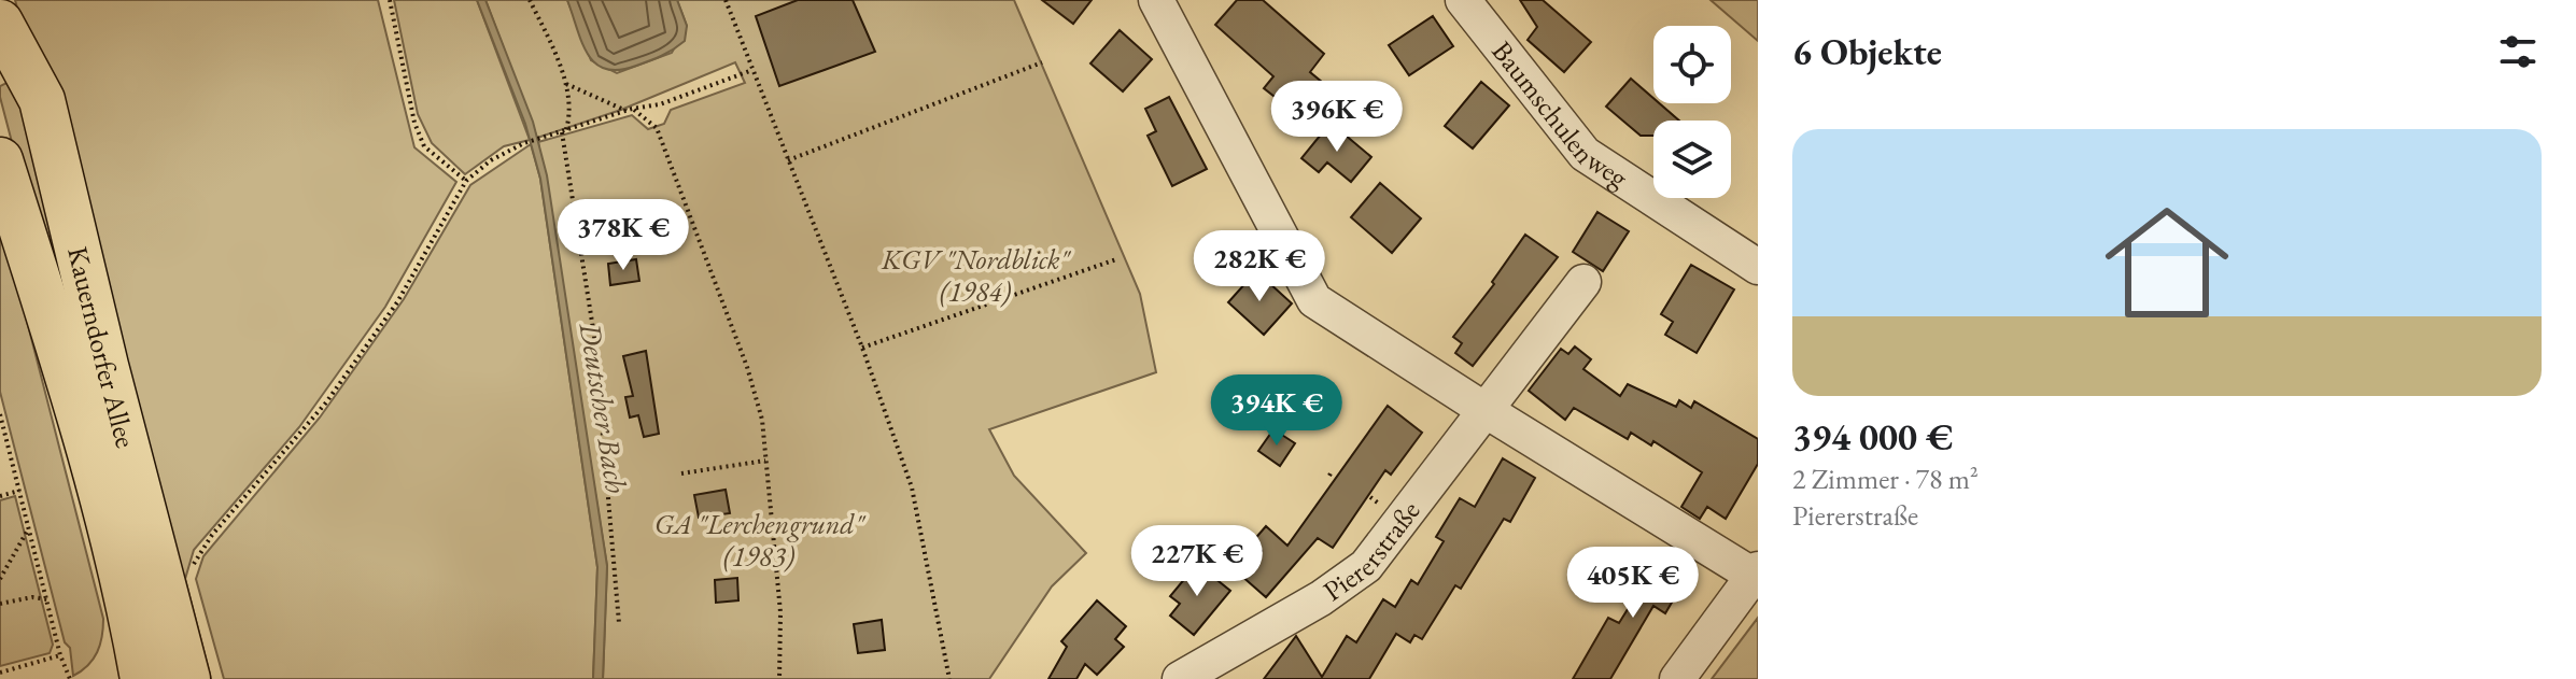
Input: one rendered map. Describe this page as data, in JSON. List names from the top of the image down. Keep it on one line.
{"streets":{"main road":["Kauerndorfer Allee"],"street":["Baumschulenweg","Piererstraße"]},"water":["Deutscher Bach"],"parks":["KGV \"Nordblick\" (1984)","GA \"Lerchengrund\" (1983)"],"page":{"heading":"6 Objekte","price":["396K €","378K €","282K €","394K €","227K €","405K €"],"list":[{"name":"394 000 €","note":"2 Zimmer · 78 m² · Piererstraße"}]}}
